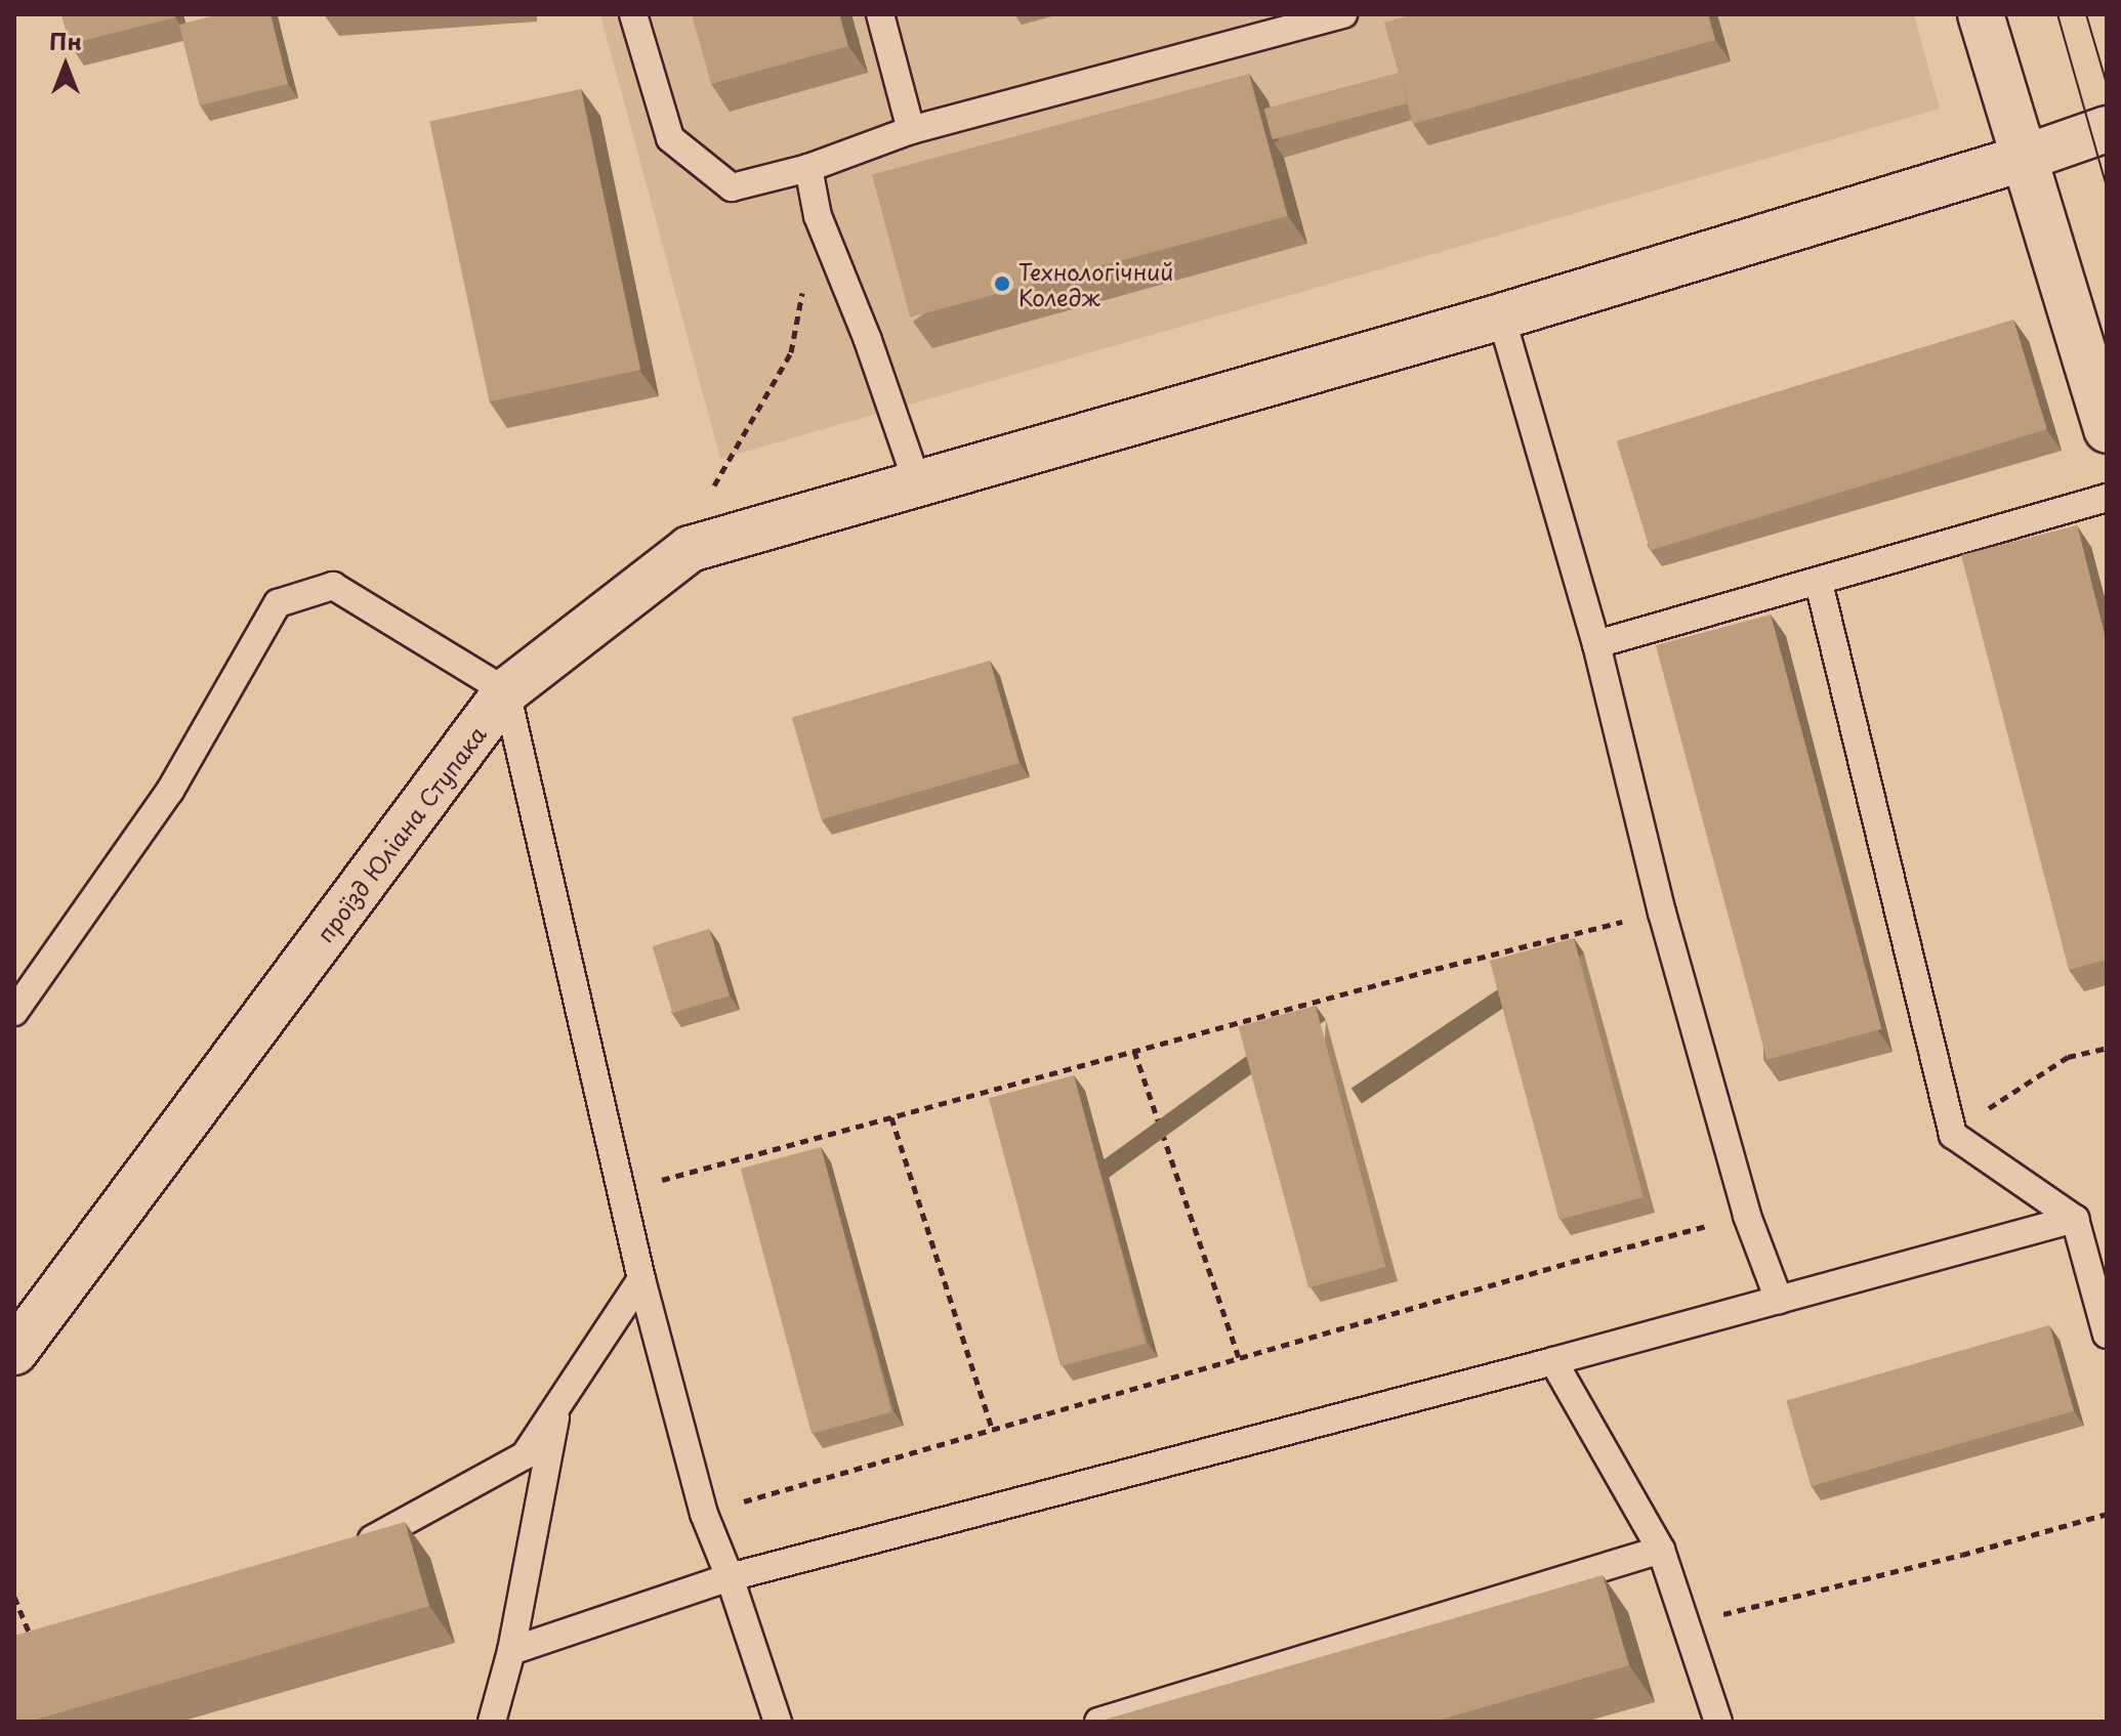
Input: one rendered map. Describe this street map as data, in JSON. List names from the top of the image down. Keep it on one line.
{"streets":{"street":["проїзд Юліана Ступака"]},"places":["Технологічний Коледж"],"north":"top"}
